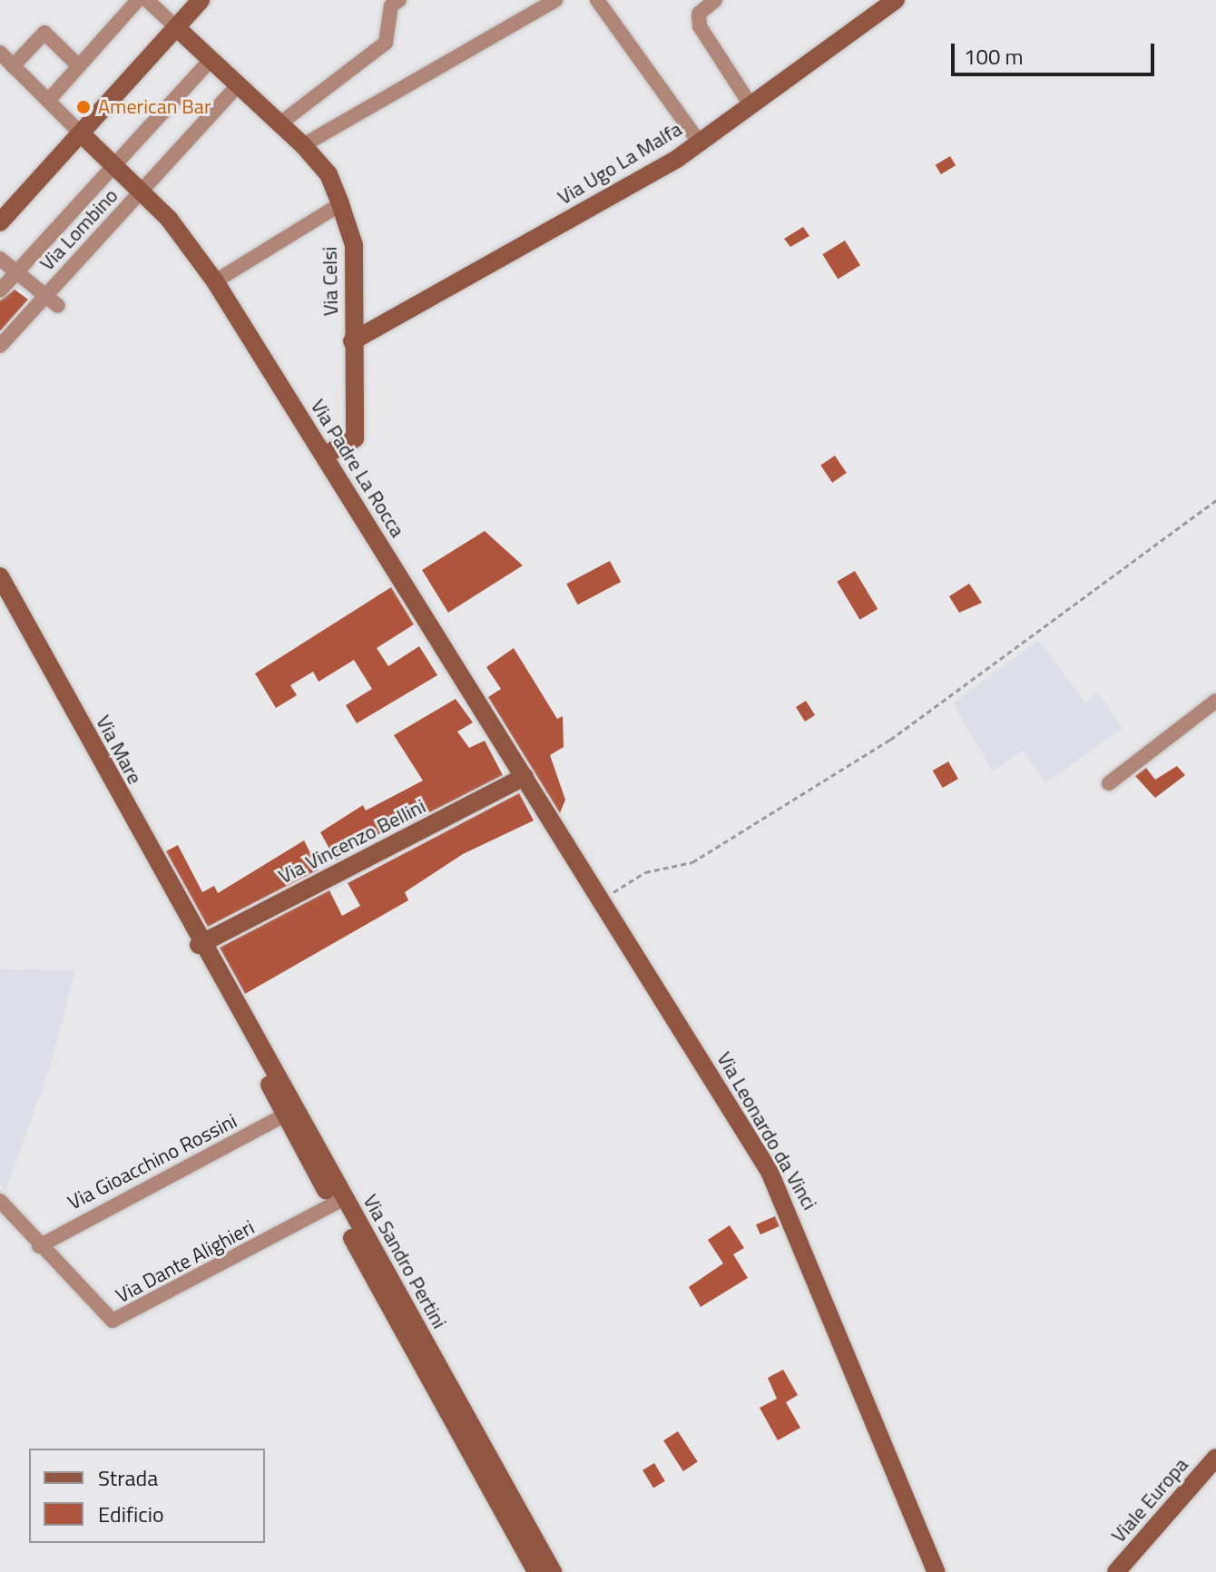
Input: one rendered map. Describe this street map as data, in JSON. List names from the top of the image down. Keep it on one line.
{"streets":{"street":["Via Ugo La Malfa","Via Lombino","Via Celsi","Via Padre La Rocca","Via Mare","Via Vincenzo Bellini","Via Leonardo da Vinci","Via Gioacchino Rossini","Via Dante Alighieri","Via Sandro Pertini","Viale Europa"]},"crossings":[["Via Ugo La Malfa","Via Celsi"],["Via Lombino","Via Celsi"],["Via Lombino","Via Padre La Rocca"],["Via Celsi","Via Padre La Rocca"],["Via Padre La Rocca","Via Vincenzo Bellini"],["Via Padre La Rocca","Via Leonardo da Vinci"],["Via Mare","Via Vincenzo Bellini"],["Via Mare","Via Sandro Pertini"],["Via Vincenzo Bellini","Via Leonardo da Vinci"],["Via Vincenzo Bellini","Via Sandro Pertini"],["Via Gioacchino Rossini","Via Dante Alighieri"],["Via Gioacchino Rossini","Via Sandro Pertini"],["Via Dante Alighieri","Via Sandro Pertini"]],"places":["American Bar"],"legend":["Strada","Edificio"],"scale_bar":"100 m"}
